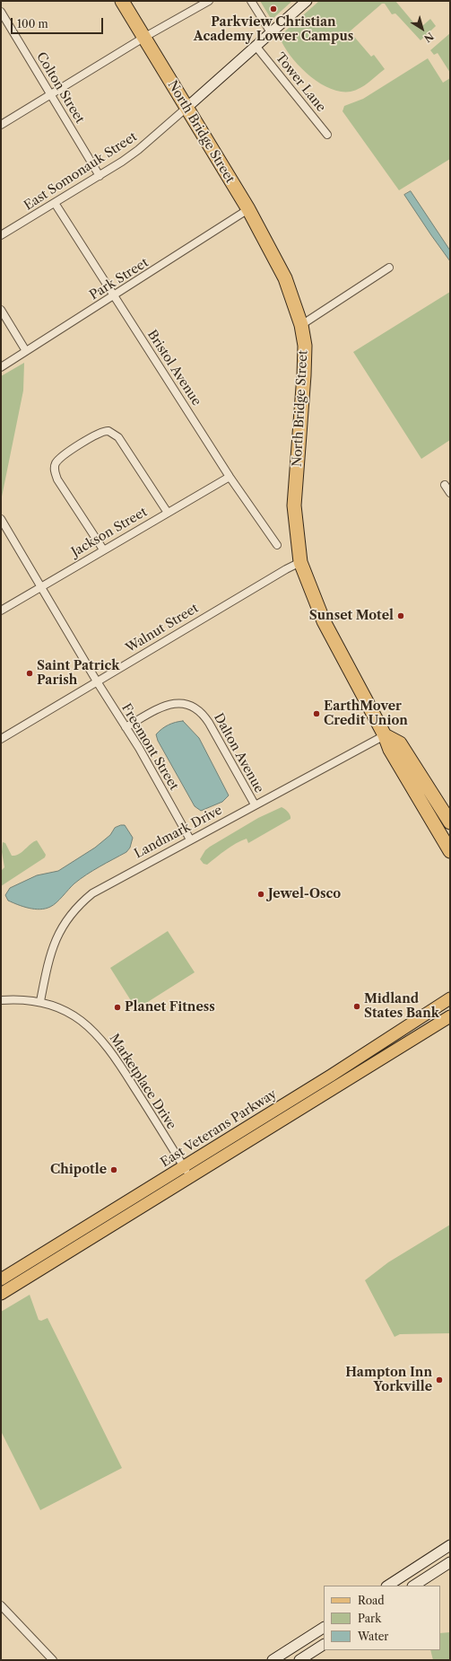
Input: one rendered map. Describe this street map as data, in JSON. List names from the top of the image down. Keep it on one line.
{"streets":{"highway":["North Bridge Street"],"main road":["East Veterans Parkway"],"street":["Tower Lane","Colton Street","East Somonauk Street","Park Street","Bristol Avenue","Jackson Street","Walnut Street","Freemont Street","Dalton Avenue","Landmark Drive","Marketplace Drive"]},"crossings":[["Colton Street","East Somonauk Street"],["North Bridge Street","East Somonauk Street"],["North Bridge Street","Park Street"],["North Bridge Street","Walnut Street"],["North Bridge Street","Landmark Drive"],["East Somonauk Street","Bristol Avenue"],["Park Street","Bristol Avenue"],["Bristol Avenue","Jackson Street"],["Jackson Street","Freemont Street"],["Walnut Street","Freemont Street"],["Freemont Street","Dalton Avenue"],["Freemont Street","Landmark Drive"],["Dalton Avenue","Landmark Drive"],["Landmark Drive","Marketplace Drive"],["Marketplace Drive","East Veterans Parkway"]],"places":["Parkview Christian Academy Lower Campus","Sunset Motel","Saint Patrick Parish","EarthMover Credit Union","Jewel-Osco","Midland States Bank","Planet Fitness","Chipotle","Hampton Inn Yorkville"],"legend":["Road","Park","Water"],"scale_bar":"100 m","north":"bottom right"}
